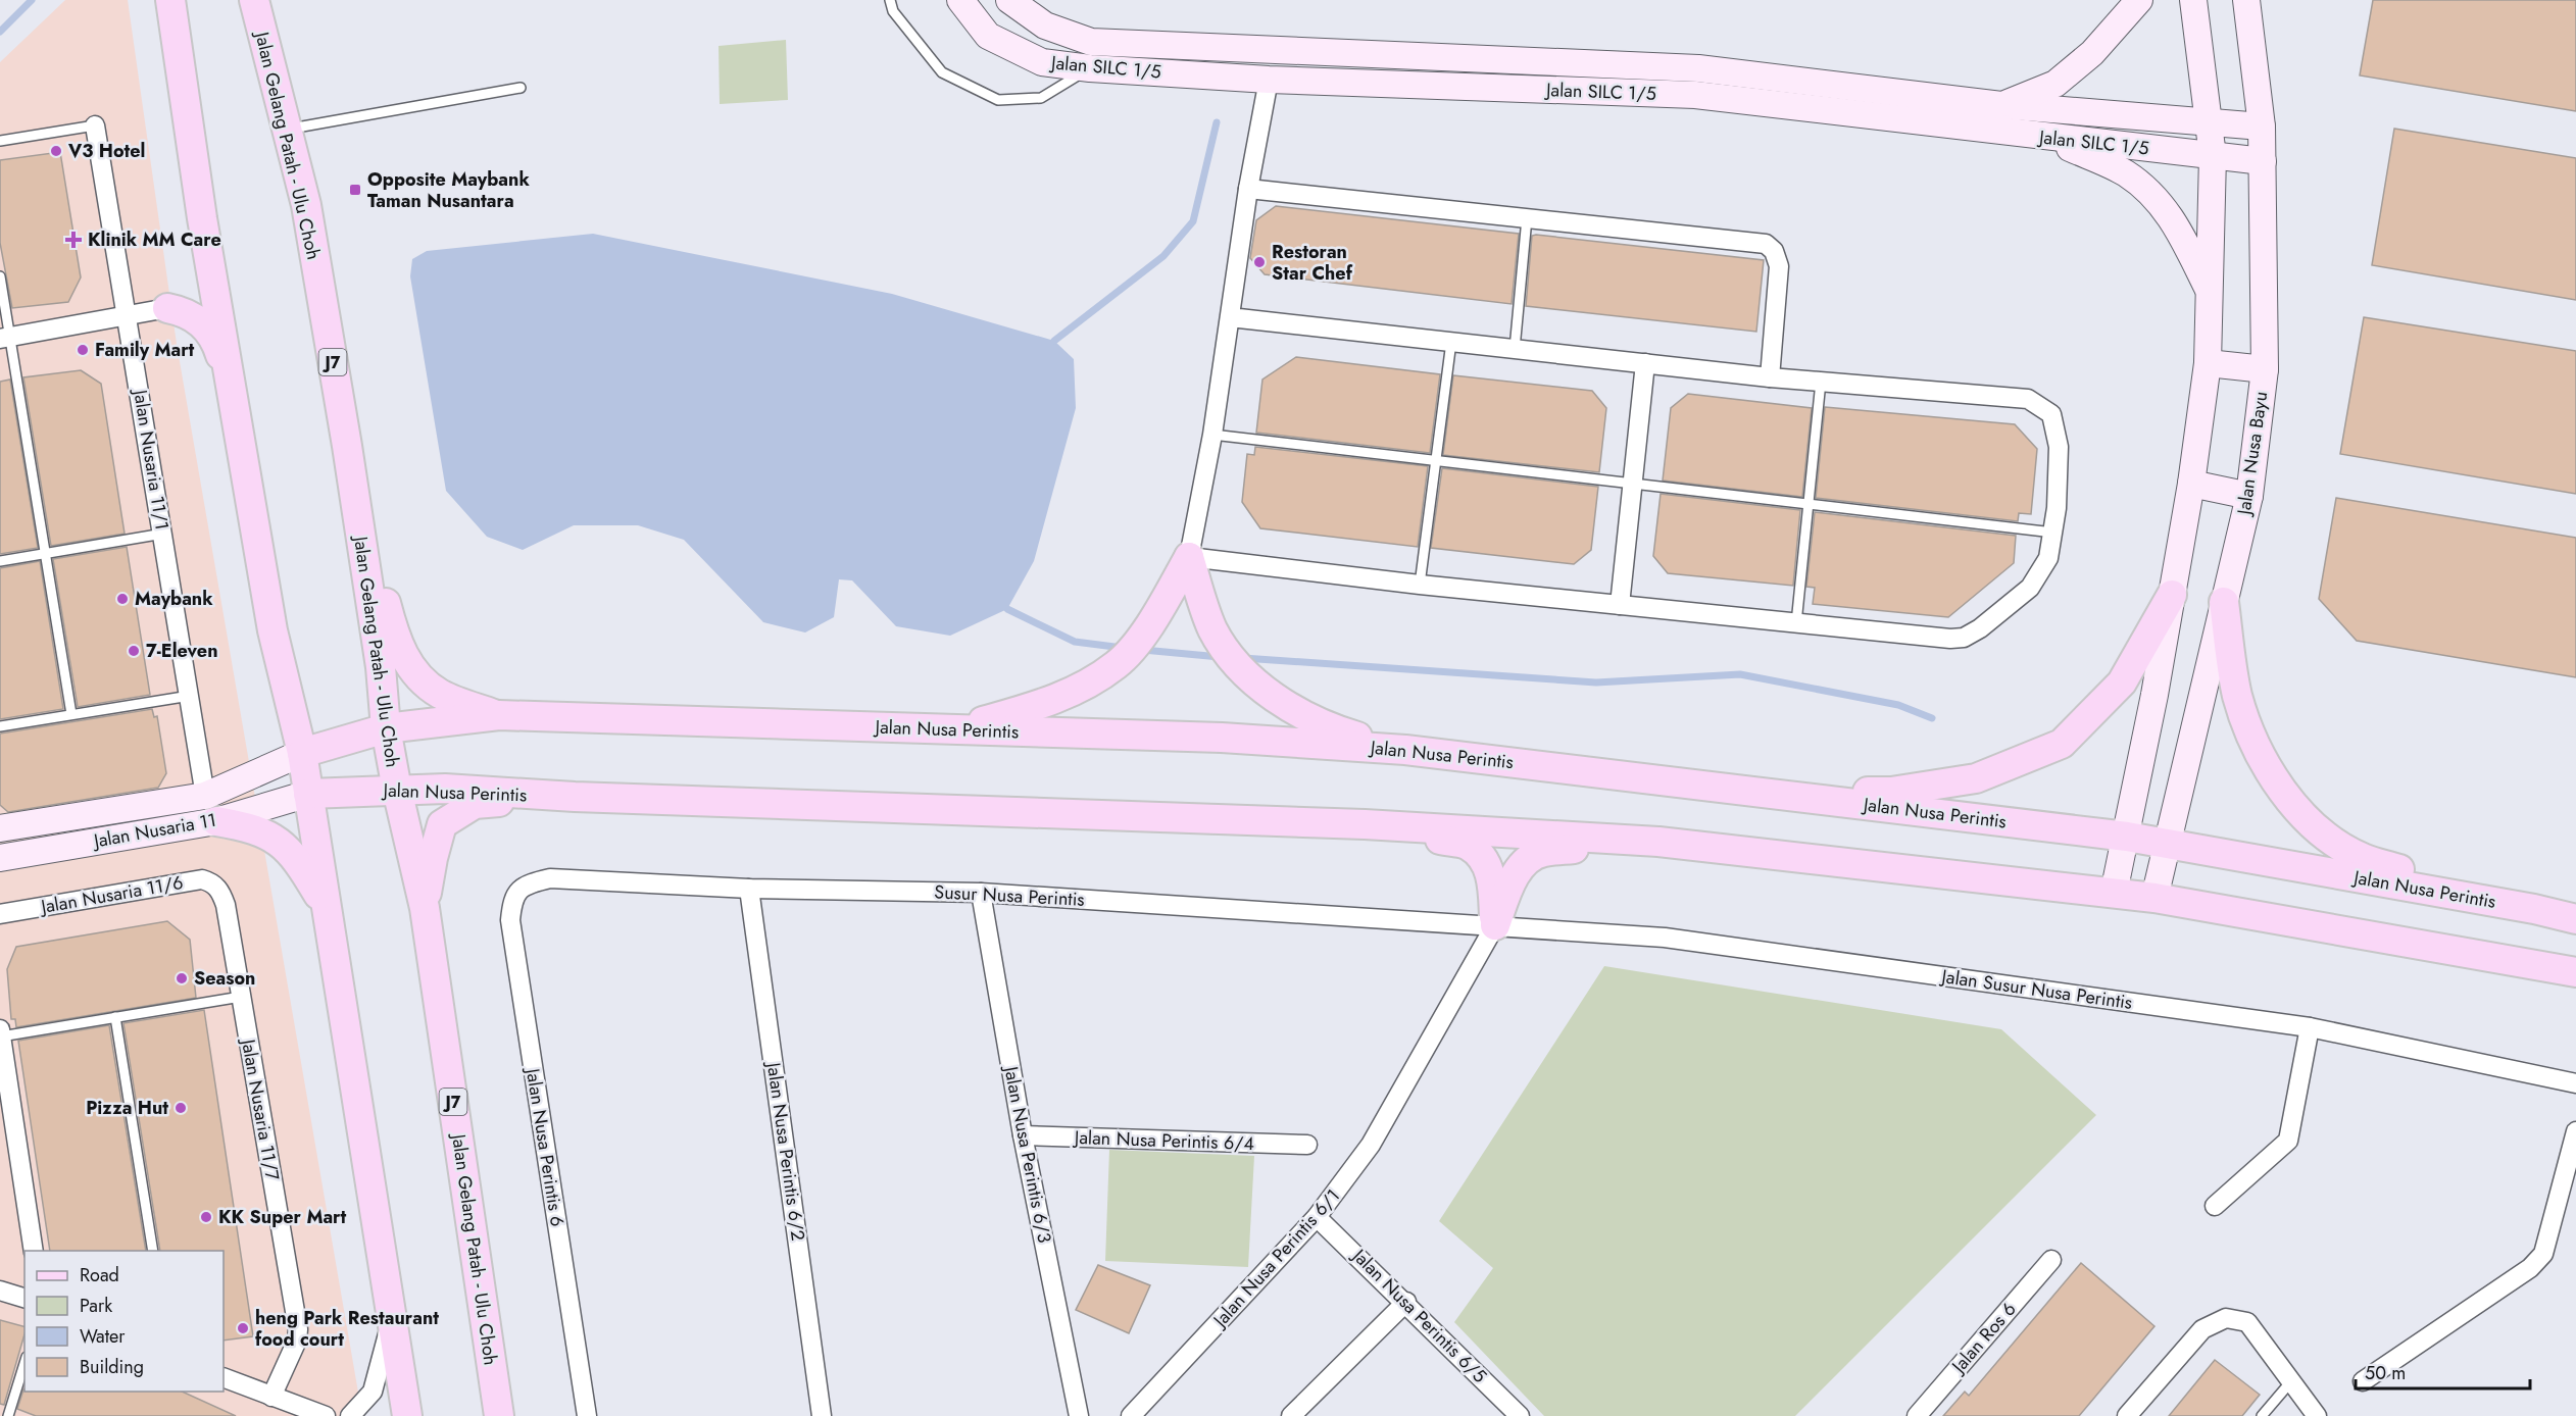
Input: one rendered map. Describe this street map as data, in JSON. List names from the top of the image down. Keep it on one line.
{"streets":{"main road":["Jalan Gelang Patah - Ulu Choh","J7","Jalan Nusa Perintis"],"street":["Jalan SILC 1/5","Jalan Nusa Bayu","Jalan Nusaria 11/1","Jalan Nusaria 11","Jalan Nusaria 11/6","Susur Nusa Perintis","Jalan Susur Nusa Perintis","Jalan Nusaria 11/7","Jalan Nusa Perintis 6/4","Jalan Nusa Perintis 6","Jalan Nusa Perintis 6/2","Jalan Nusa Perintis 6/3","Jalan Nusa Perintis 6/1","Jalan Nusa Perintis 6/5","Jalan Ros 6"]},"crossings":[["Jalan SILC 1/5","Jalan Nusa Bayu"],["Jalan Gelang Patah - Ulu Choh","Jalan Nusa Perintis"],["Jalan Nusa Bayu","Jalan Nusa Perintis"],["Jalan Nusaria 11/1","Jalan Nusaria 11"],["Jalan Nusa Perintis","Jalan Nusaria 11"],["Jalan Nusaria 11/6","Jalan Nusaria 11/7"],["Susur Nusa Perintis","Jalan Susur Nusa Perintis"],["Susur Nusa Perintis","Jalan Nusa Perintis 6"],["Susur Nusa Perintis","Jalan Nusa Perintis 6/2"],["Susur Nusa Perintis","Jalan Nusa Perintis 6/3"],["Susur Nusa Perintis","Jalan Nusa Perintis 6/1"],["Jalan Susur Nusa Perintis","Jalan Nusa Perintis 6/1"],["Jalan Nusa Perintis 6/4","Jalan Nusa Perintis 6/3"],["Jalan Nusa Perintis 6/1","Jalan Nusa Perintis 6/5"]],"places":{"other":["V3 Hotel","Restoran Star Chef","Family Mart","Maybank","7-Eleven","Season","Pizza Hut","KK Super Mart","heng Park Restaurant food court"],"transit":["Opposite Maybank Taman Nusantara"],"health":["Klinik MM Care"]},"legend":["Road","Park","Water","Building"],"scale_bar":"50 m"}
